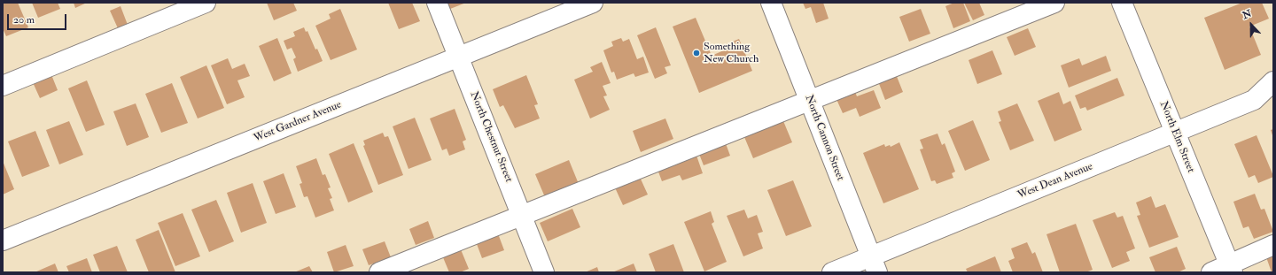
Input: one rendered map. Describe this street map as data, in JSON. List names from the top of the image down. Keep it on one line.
{"streets":{"street":["West Gardner Avenue","North Chestnut Street","North Elm Street","North Cannon Street","West Dean Avenue"]},"crossings":[["West Gardner Avenue","North Chestnut Street"],["North Elm Street","West Dean Avenue"],["North Cannon Street","West Dean Avenue"]],"places":["Something New Church"],"scale_bar":"20 m","north":"top"}
